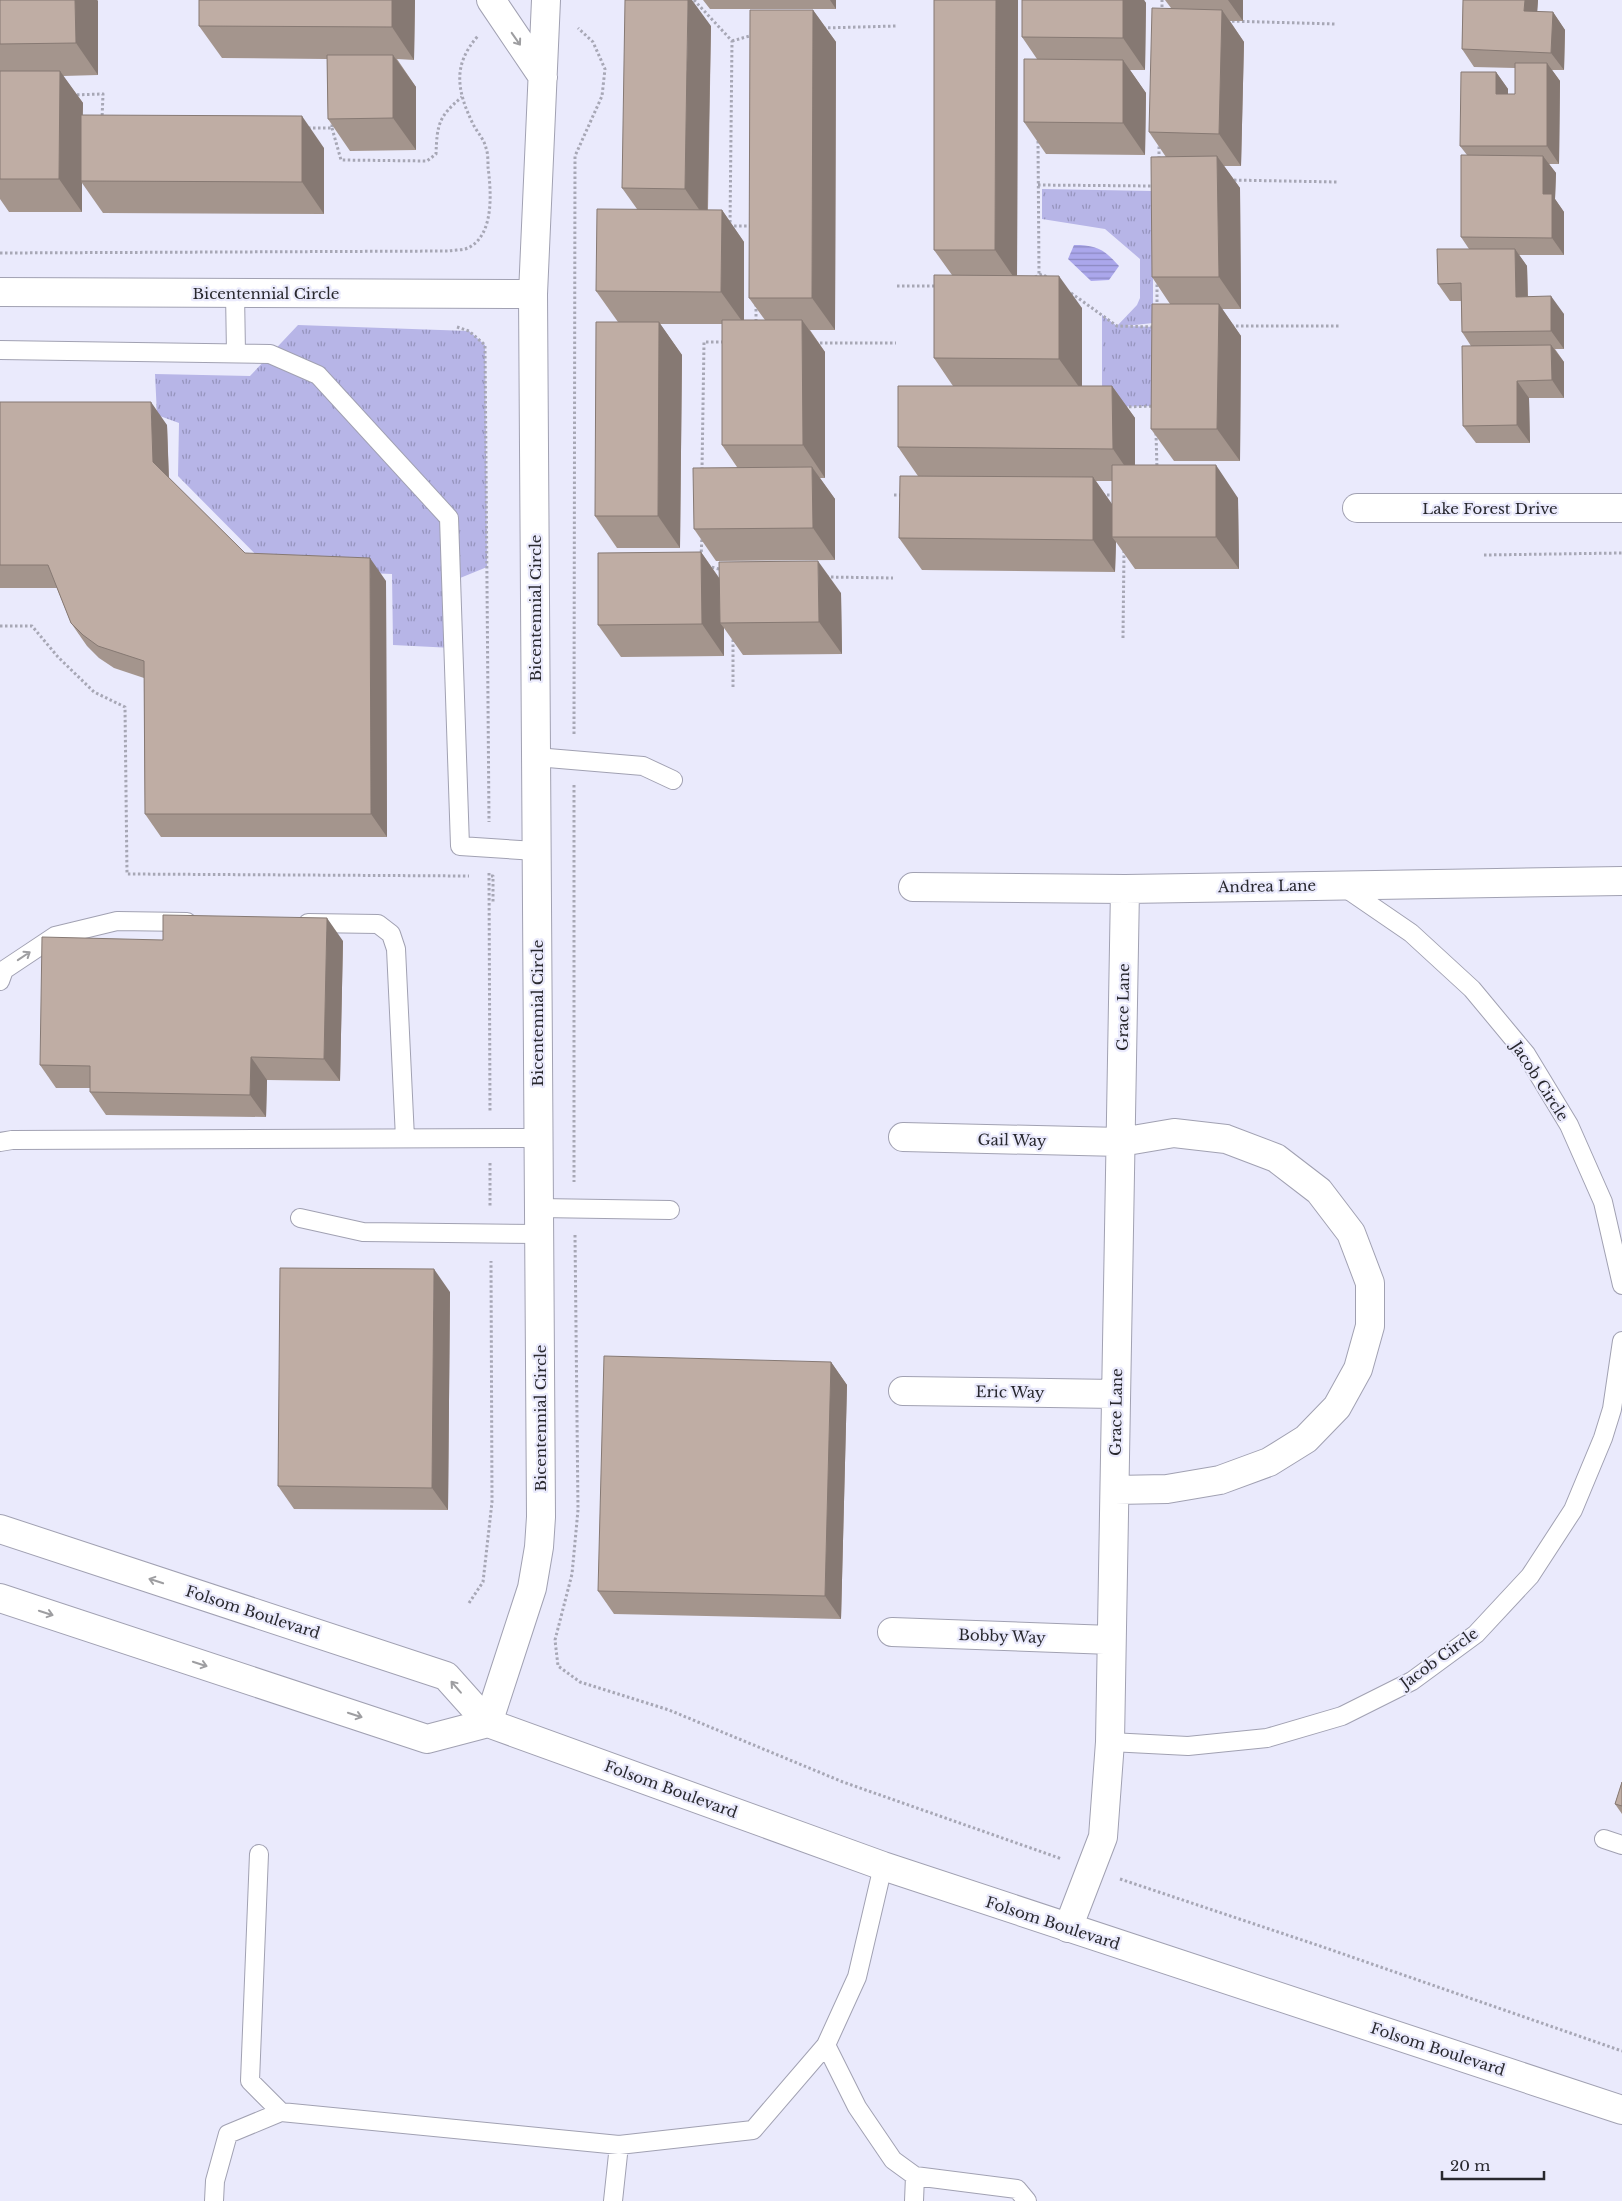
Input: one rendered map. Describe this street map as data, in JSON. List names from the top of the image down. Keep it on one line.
{"streets":{"street":["Bicentennial Circle","Lake Forest Drive","Andrea Lane","Grace Lane","Gail Way","Eric Way","Folsom Boulevard","Bobby Way"],"lane":["Jacob Circle"]},"crossings":[["Bicentennial Circle","Folsom Boulevard"],["Andrea Lane","Grace Lane"],["Andrea Lane","Jacob Circle"],["Grace Lane","Jacob Circle"],["Grace Lane","Gail Way"],["Grace Lane","Eric Way"],["Grace Lane","Folsom Boulevard"],["Grace Lane","Bobby Way"]],"scale_bar":"20 m"}
